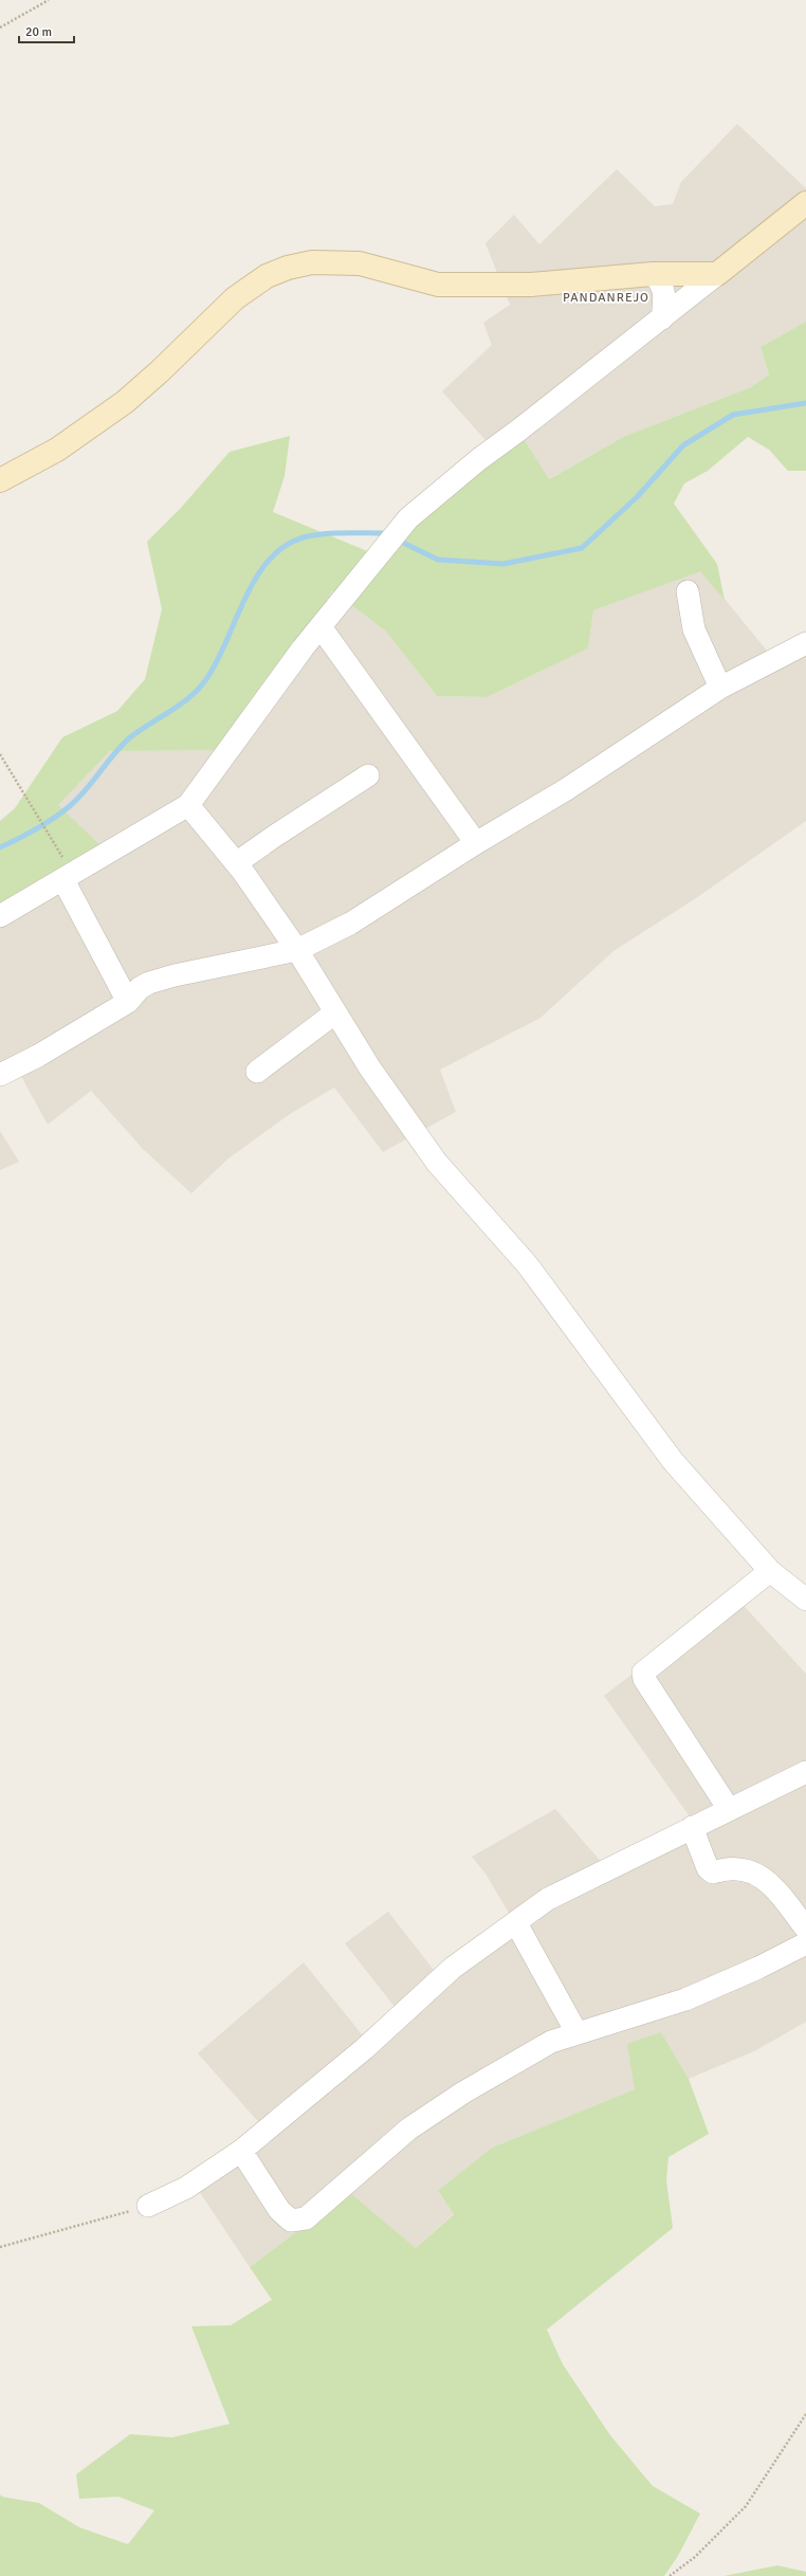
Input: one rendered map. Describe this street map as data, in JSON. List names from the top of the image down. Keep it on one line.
{"districts":["PANDANREJO"],"scale_bar":"20 m"}
